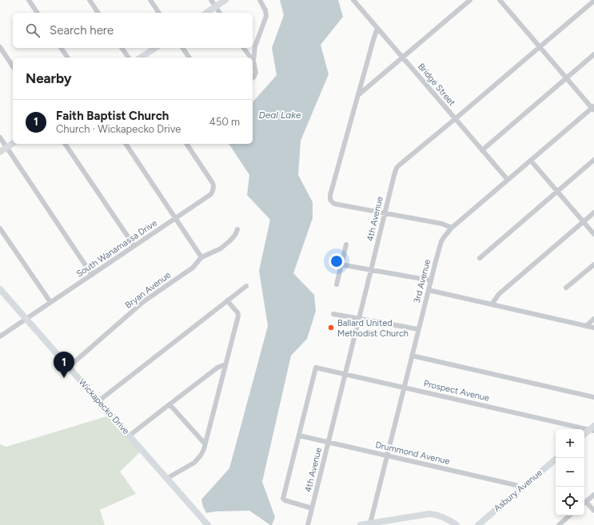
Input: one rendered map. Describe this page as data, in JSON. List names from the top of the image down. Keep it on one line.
{"streets":{"street":["Bridge Street","4th Avenue","South Wanamassa Drive","3rd Avenue","Bryan Avenue","Prospect Avenue","Wickapecko Drive","Drummond Avenue","Asbury Avenue"]},"crossings":[["Bridge Street","4th Avenue"],["Bridge Street","3rd Avenue"],["4th Avenue","Prospect Avenue"],["4th Avenue","Drummond Avenue"],["South Wanamassa Drive","Wickapecko Drive"],["3rd Avenue","Prospect Avenue"],["3rd Avenue","Drummond Avenue"],["Bryan Avenue","Wickapecko Drive"],["Prospect Avenue","Drummond Avenue"],["Drummond Avenue","Asbury Avenue"]],"water":["Deal Lake"],"places":["Ballard United Methodist Church"],"page":{"search":"Search here","heading":"Nearby","list":[{"mark":"1","name":"Faith Baptist Church","note":"Church · Wickapecko Drive","value":"450 m"}],"pins":"1","map_buttons":["+","−"]}}
